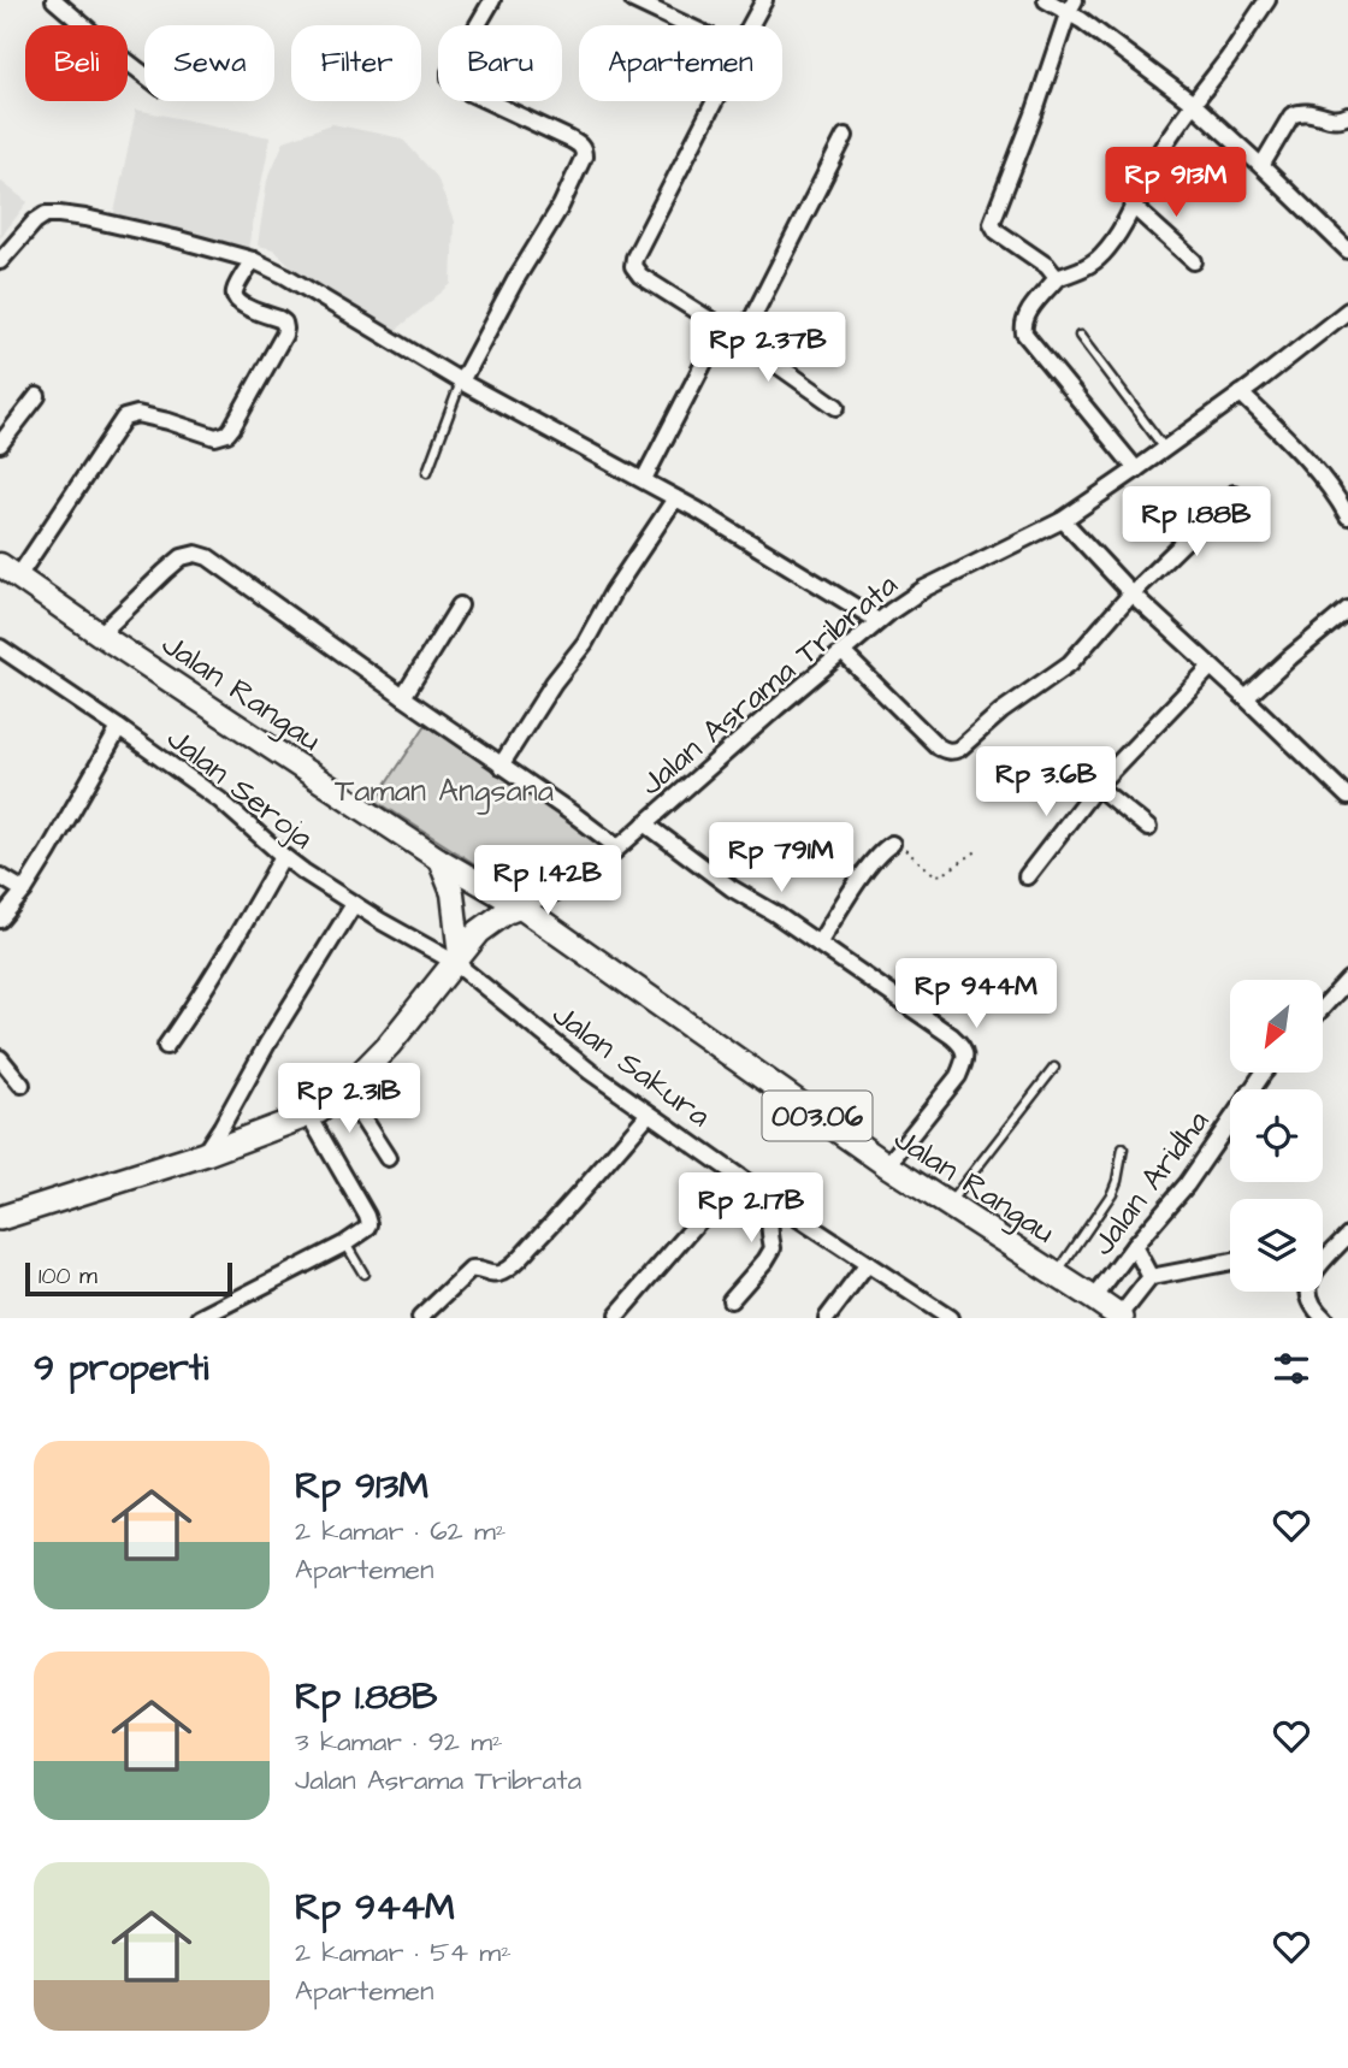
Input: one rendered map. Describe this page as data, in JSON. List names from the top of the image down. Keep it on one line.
{"streets":{"main road":["Jalan Rangau","003.06"],"street":["Jalan Asrama Tribrata","Jalan Seroja","Jalan Sakura","Jalan Aridha"]},"crossings":[["Jalan Asrama Tribrata","Jalan Rangau"],["Jalan Rangau","Jalan Aridha"],["Jalan Seroja","Jalan Sakura"]],"parks":["Taman Angsana"],"scale_bar":"100 m","north":"bottom left","page":{"chip":["Beli","Sewa","Filter","Baru","Apartemen"],"price":["Rp 913M","Rp 2.37B","Rp 1.88B","Rp 3.6B","Rp 791M","Rp 1.42B","Rp 944M","Rp 2.31B","Rp 2.17B"],"scale":"100 m","heading":"9 properti","list":[{"name":"Rp 913M","note":"2 kamar · 62 m² · Apartemen"},{"name":"Rp 1.88B","note":"3 kamar · 92 m² · Jalan Asrama Tribrata"},{"name":"Rp 944M","note":"2 kamar · 54 m² · Apartemen"}]}}
